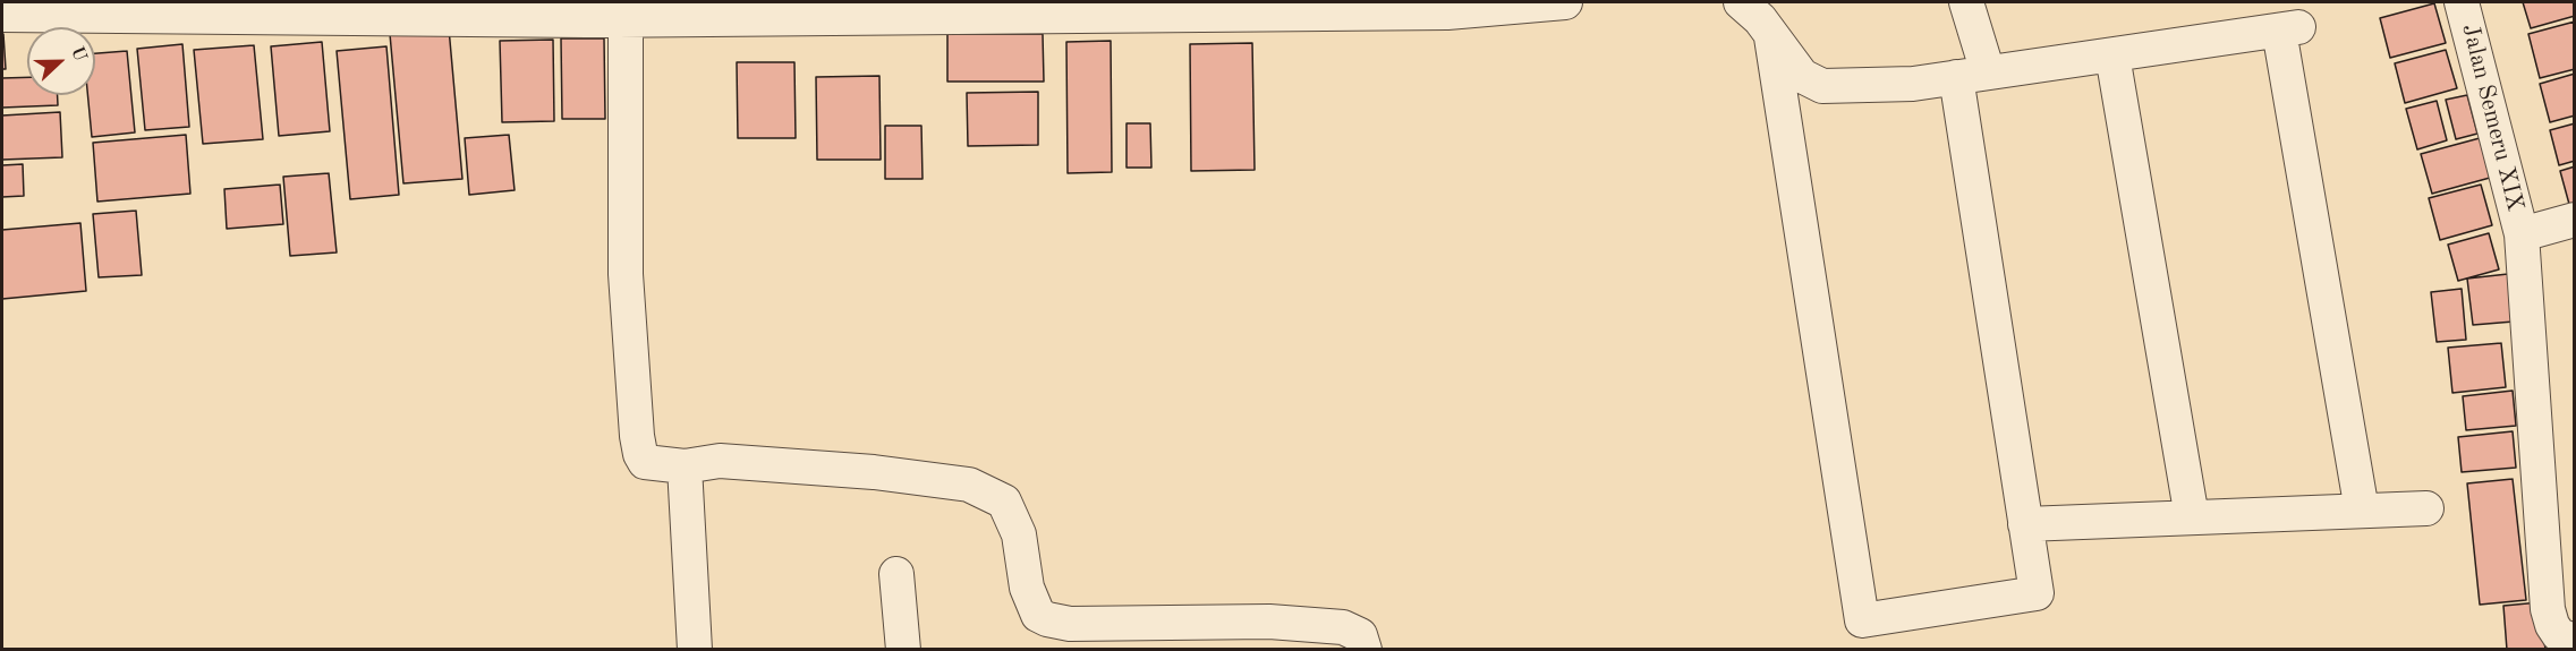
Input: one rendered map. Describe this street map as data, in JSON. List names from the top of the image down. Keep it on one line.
{"streets":{"street":["Jalan Semeru XIX"]},"north":"right"}
